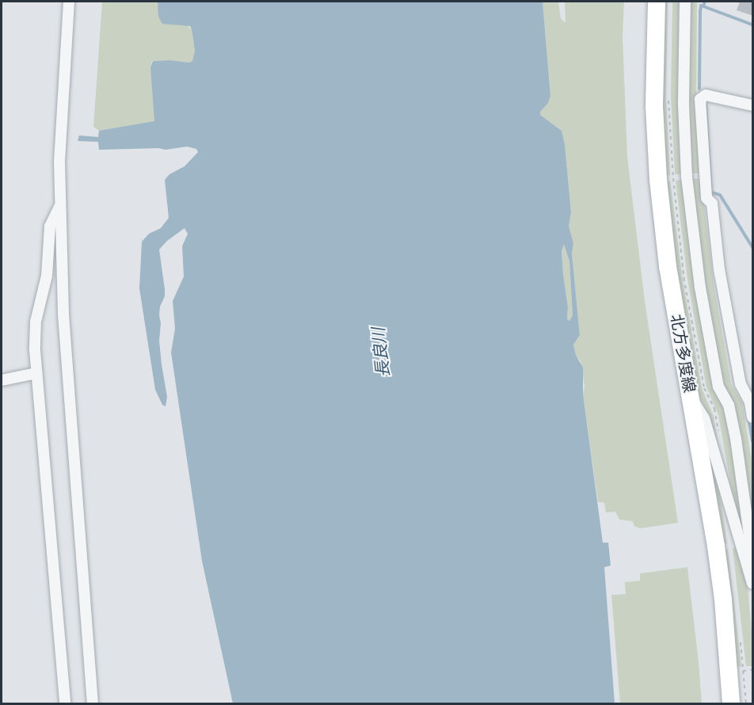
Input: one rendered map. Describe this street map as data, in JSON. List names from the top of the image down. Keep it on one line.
{"streets":{"main road":["北方多度線"]},"water":["長良川"]}
